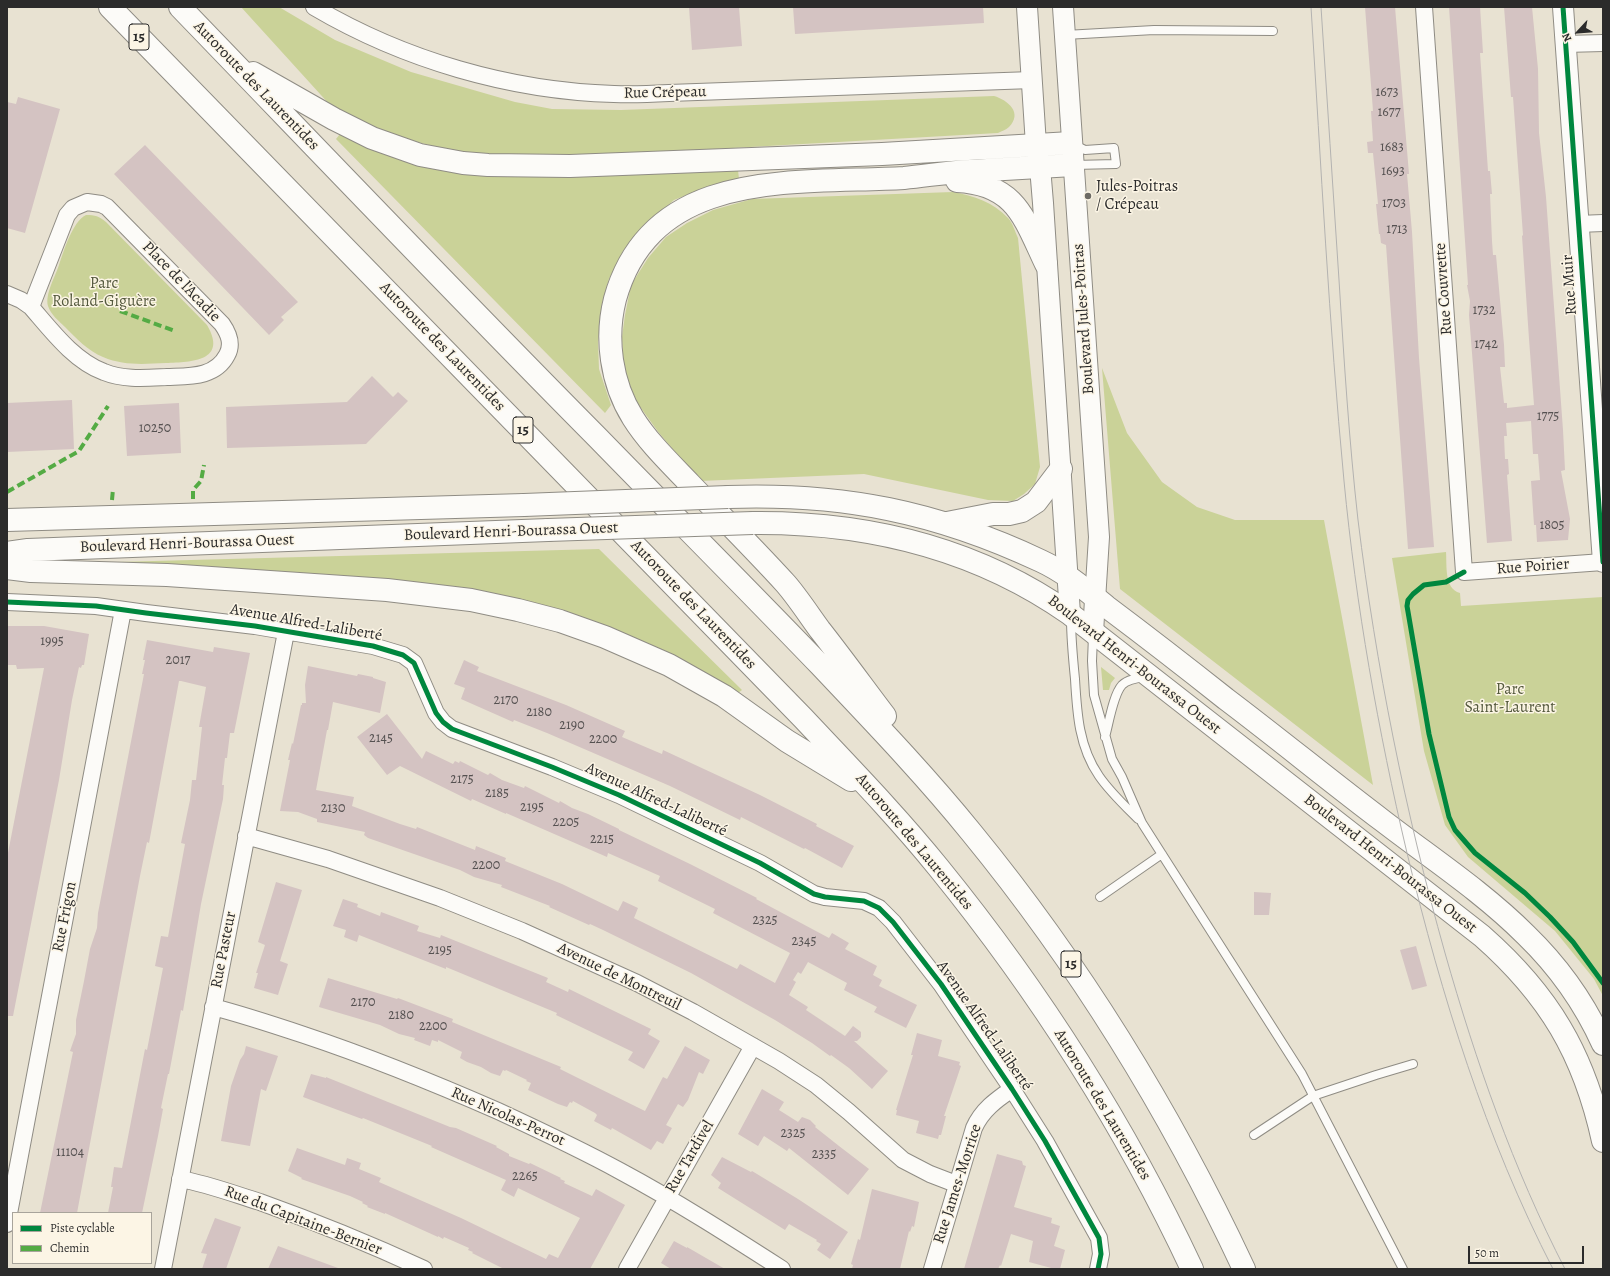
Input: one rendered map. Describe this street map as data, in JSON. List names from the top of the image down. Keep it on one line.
{"streets":{"main road":["15","Autoroute des Laurentides","Boulevard Henri-Bourassa Ouest"],"street":["Rue Crépeau","Place de l'Acadie","Rue Muir","Rue Couvrette","Boulevard Jules-Poitras","Rue Poirier","Avenue Alfred-Laliberté","Rue Frigon","Rue Pasteur","Avenue de Montreuil","Rue Nicolas-Perrot","Rue Tardivel","Rue James-Morrice","Rue du Capitaine-Bernier"]},"crossings":[["Rue Crépeau","Boulevard Jules-Poitras"],["Rue Muir","Rue Poirier"],["Rue Couvrette","Rue Poirier"],["Boulevard Jules-Poitras","Boulevard Henri-Bourassa Ouest"],["Avenue Alfred-Laliberté","Rue Frigon"],["Avenue Alfred-Laliberté","Rue Pasteur"],["Avenue Alfred-Laliberté","Rue James-Morrice"],["Rue Pasteur","Avenue de Montreuil"],["Rue Pasteur","Rue Nicolas-Perrot"],["Rue Pasteur","Rue du Capitaine-Bernier"],["Avenue de Montreuil","Rue Tardivel"],["Avenue de Montreuil","Rue James-Morrice"],["Rue Nicolas-Perrot","Rue Tardivel"]],"parks":["Parc Roland-Giguère","Parc Saint-Laurent"],"places":["Jules-Poitras / Crépeau"],"house_numbers":["1673","1677","1683","1693","1703","1713","1732","1742","1775","10250","1805","1995","2017","2170","2180","2190","2145","2200","2175","2185","2195","2130","2205","2215","2200","2325","2345","2195","2170","2180","2200","2325","11104","2335","2265"],"legend":["Piste cyclable","Chemin"],"scale_bar":"50 m","north":"bottom left"}
